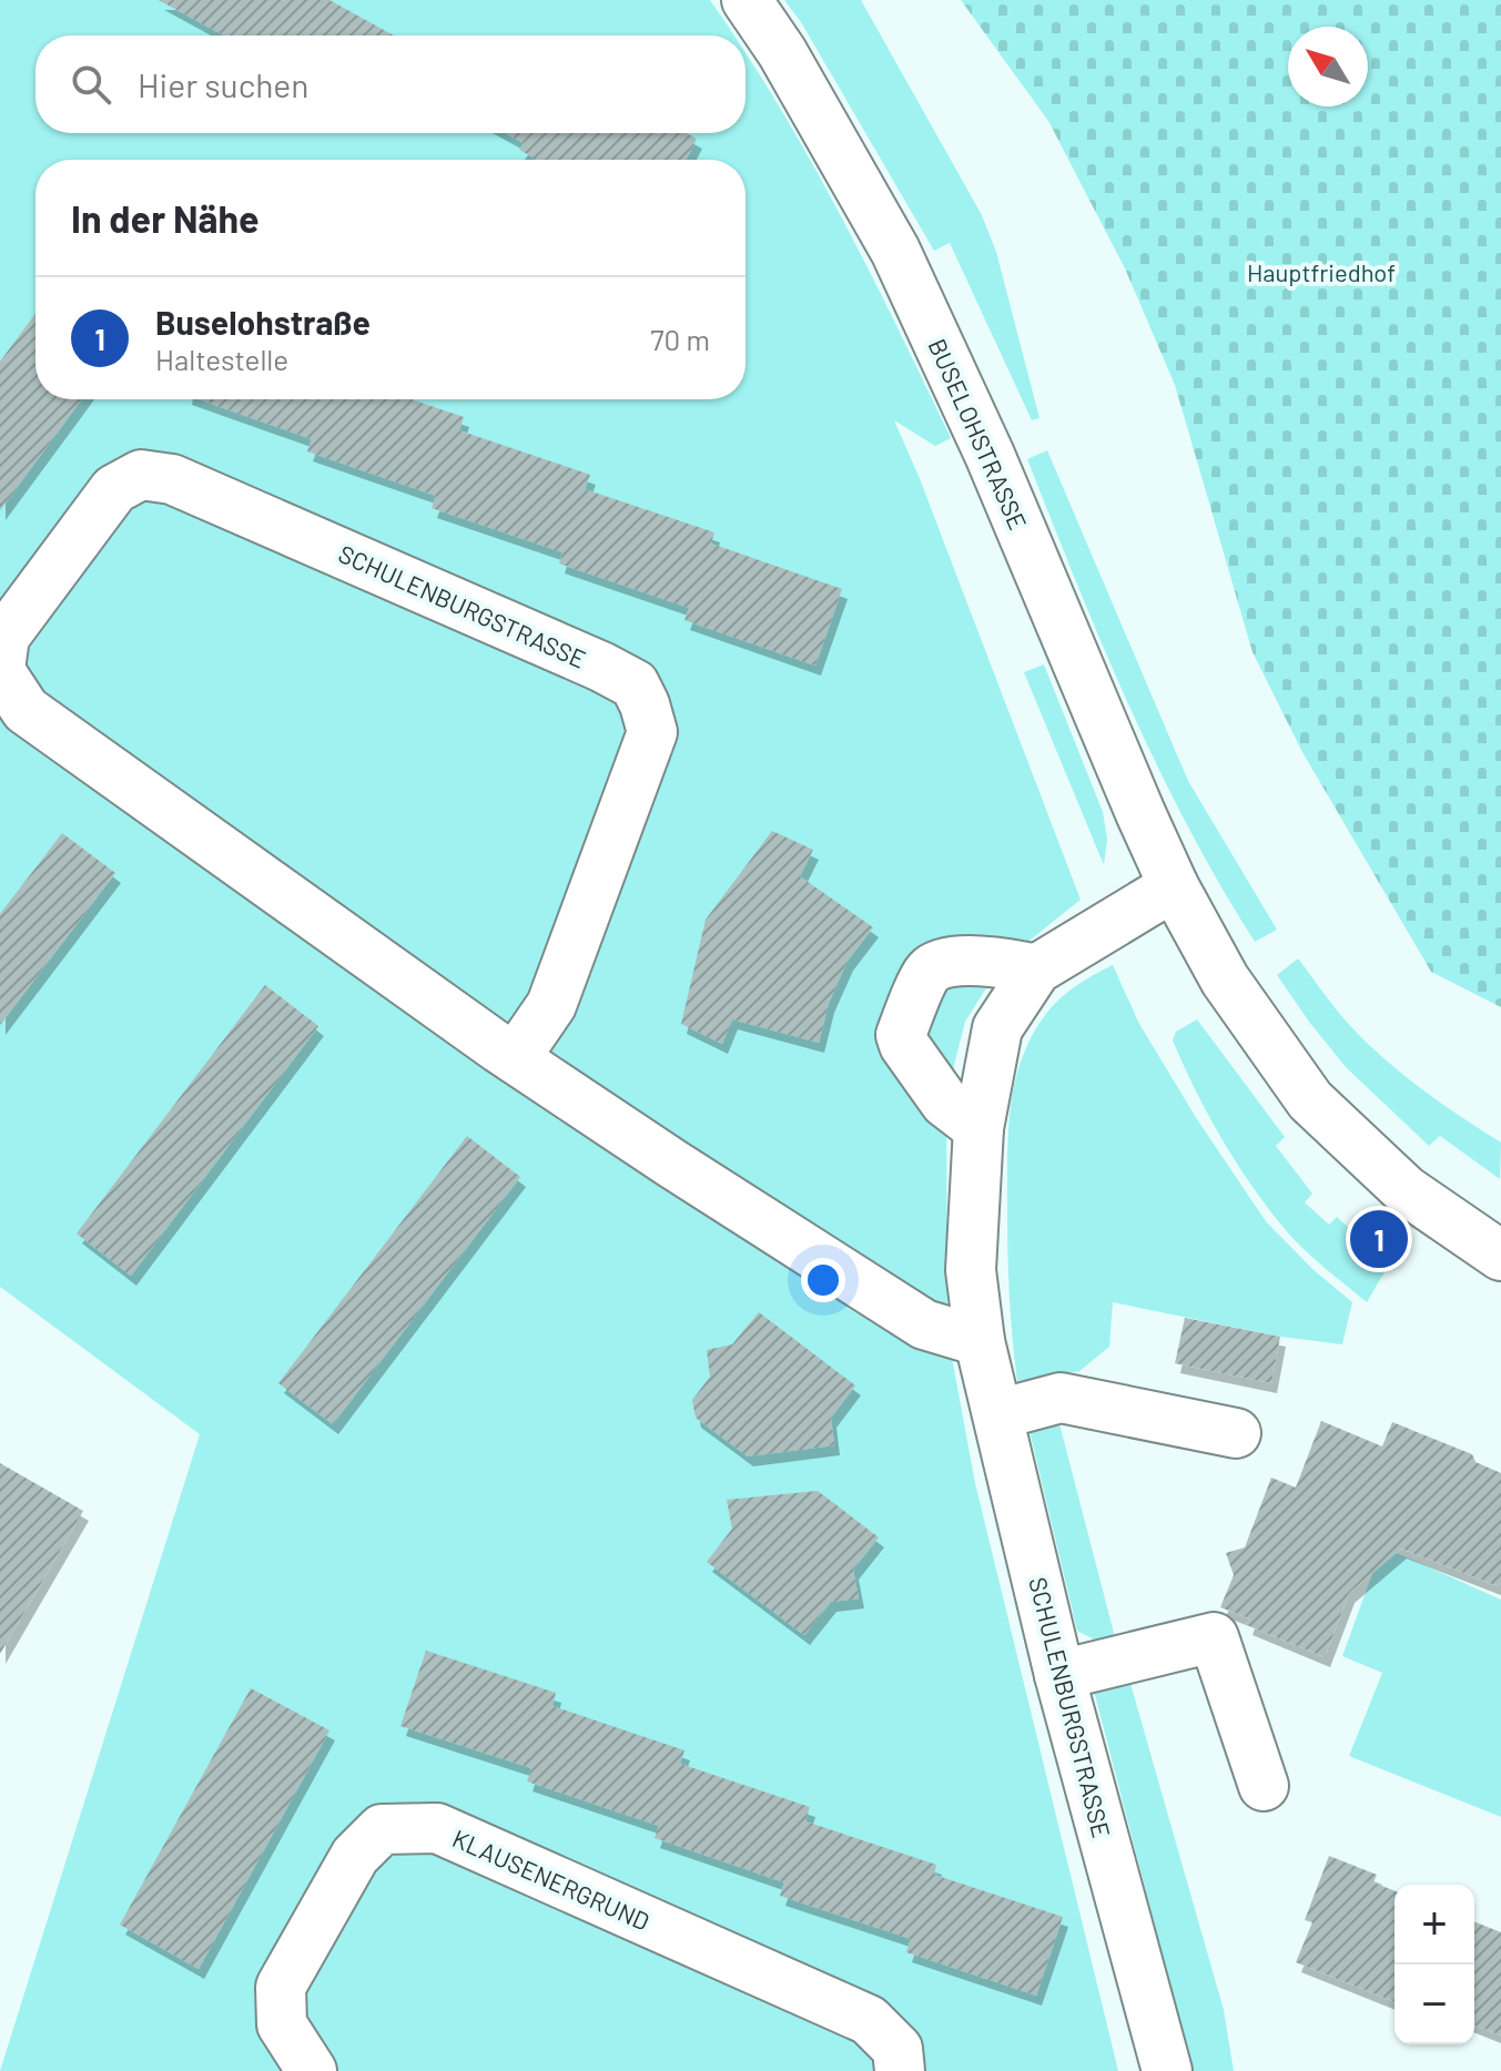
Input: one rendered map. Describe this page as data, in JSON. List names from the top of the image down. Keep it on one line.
{"streets":{"street":["BUSELOHSTRASSE","SCHULENBURGSTRASSE","KLAUSENERGRUND"]},"crossings":[["BUSELOHSTRASSE","SCHULENBURGSTRASSE"]],"parks":["Hauptfriedhof"],"north":"top left","page":{"search":"Hier suchen","heading":"In der Nähe","list":[{"mark":"1","name":"Buselohstraße","note":"Haltestelle","value":"70 m"}],"pins":"1","map_buttons":["+","−"]}}
